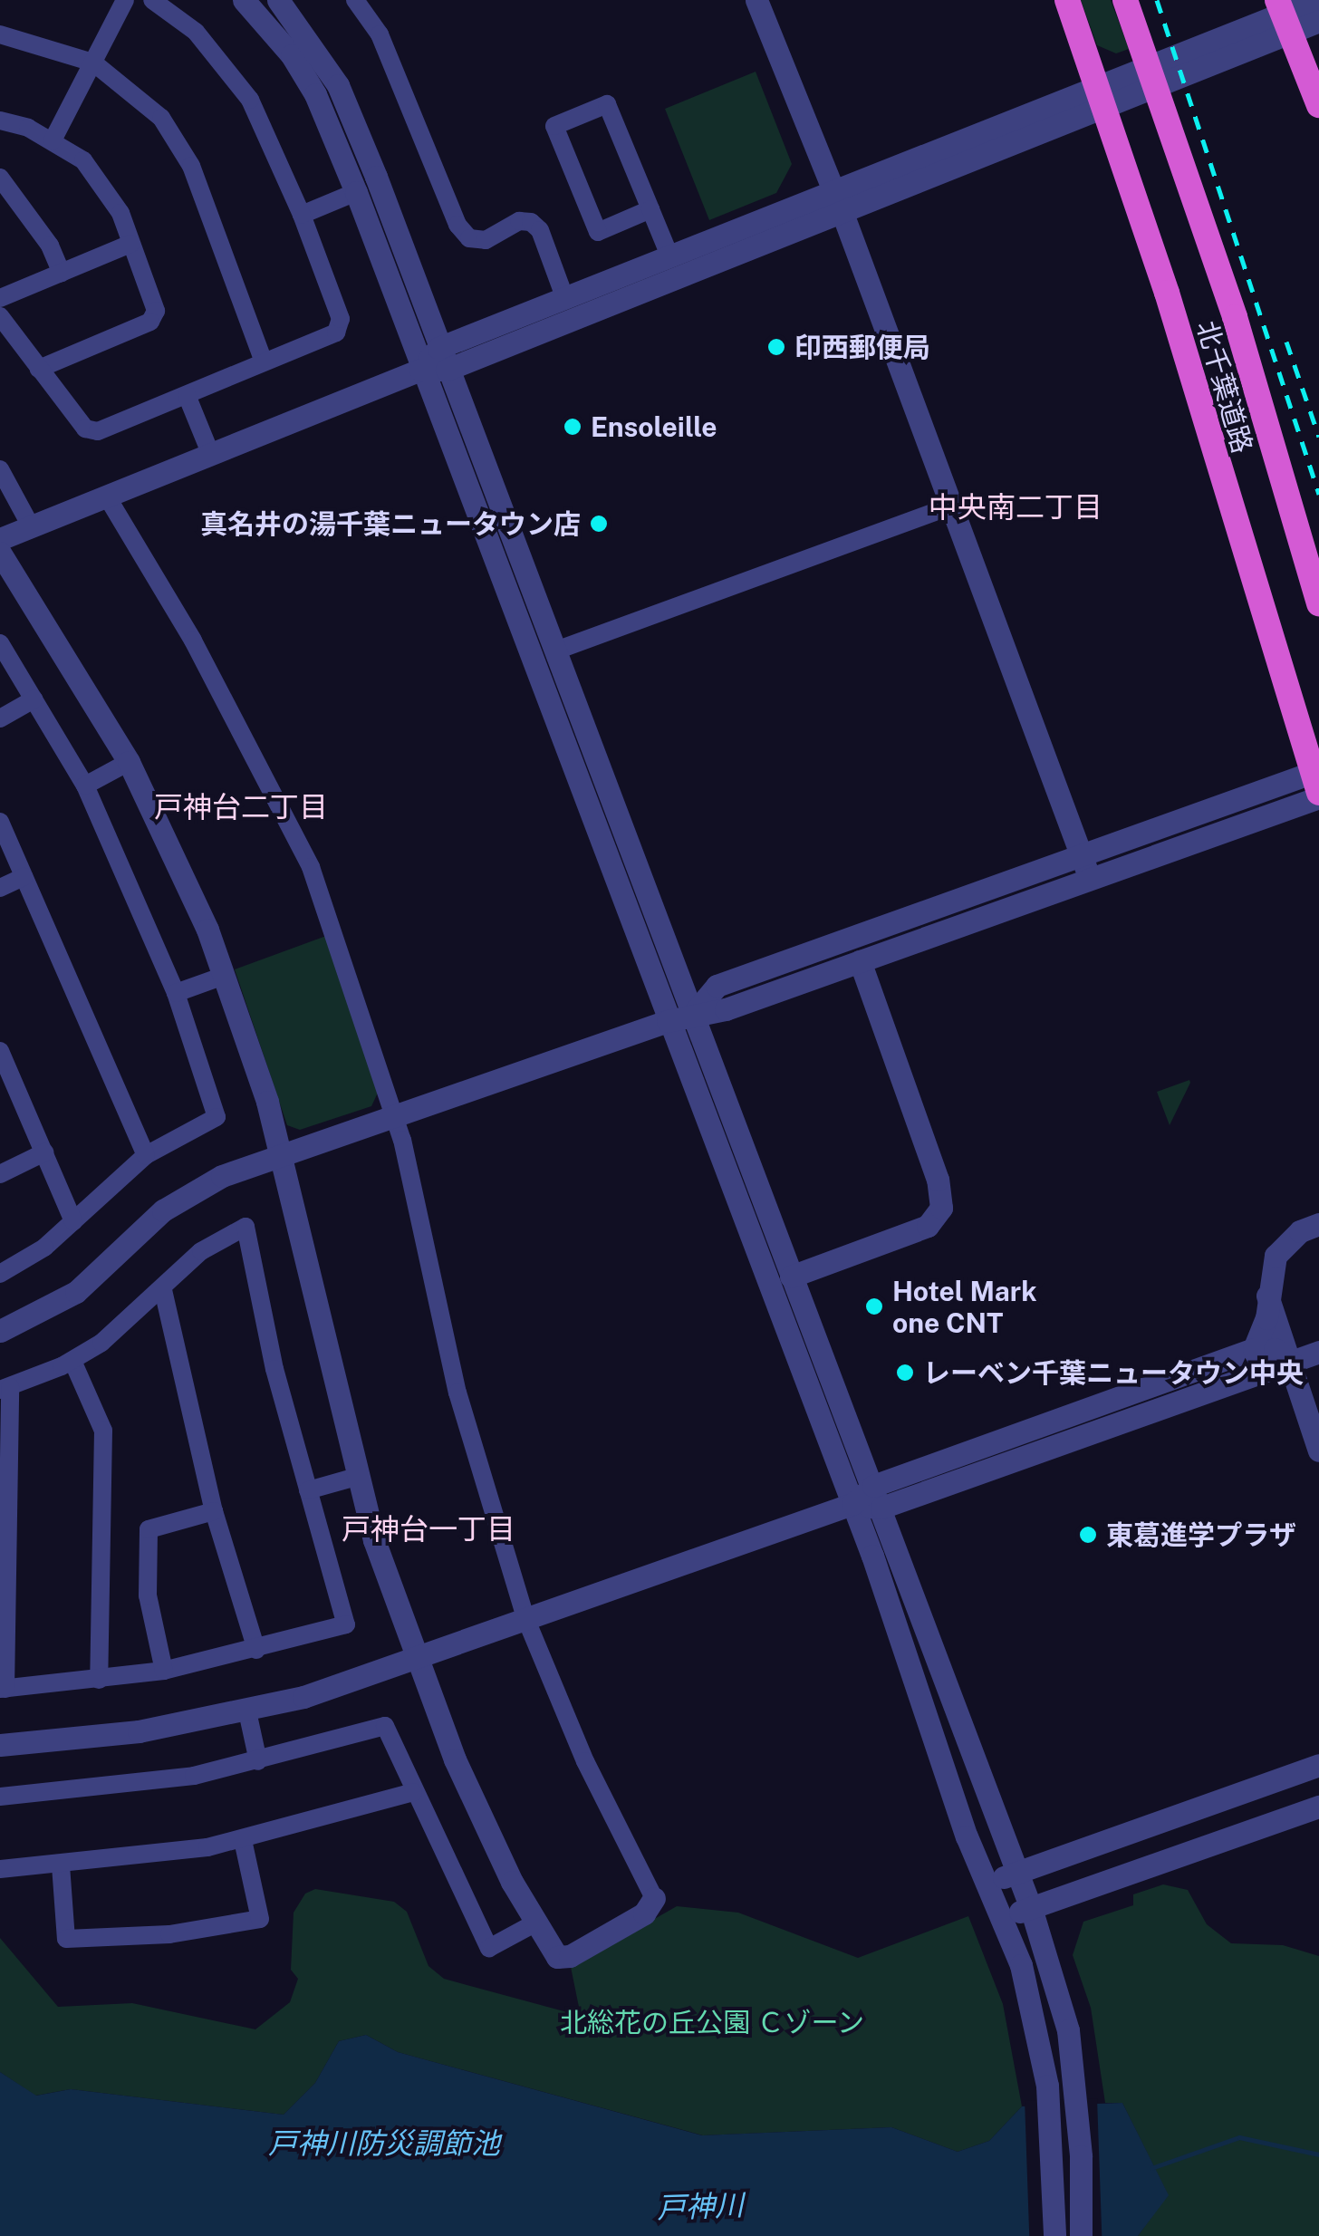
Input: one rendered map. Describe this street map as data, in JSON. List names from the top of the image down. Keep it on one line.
{"streets":{"highway":["北千葉道路"]},"districts":["中央南二丁目","戸神台二丁目","戸神台一丁目"],"water":["戸神川防災調節池","戸神川"],"parks":["北総花の丘公園 Ｃゾーン"],"places":["印西郵便局","Ensoleille","真名井の湯千葉ニュータウン店","Hotel Mark one CNT","レーベン千葉ニュータウン中央","東葛進学プラザ"]}
